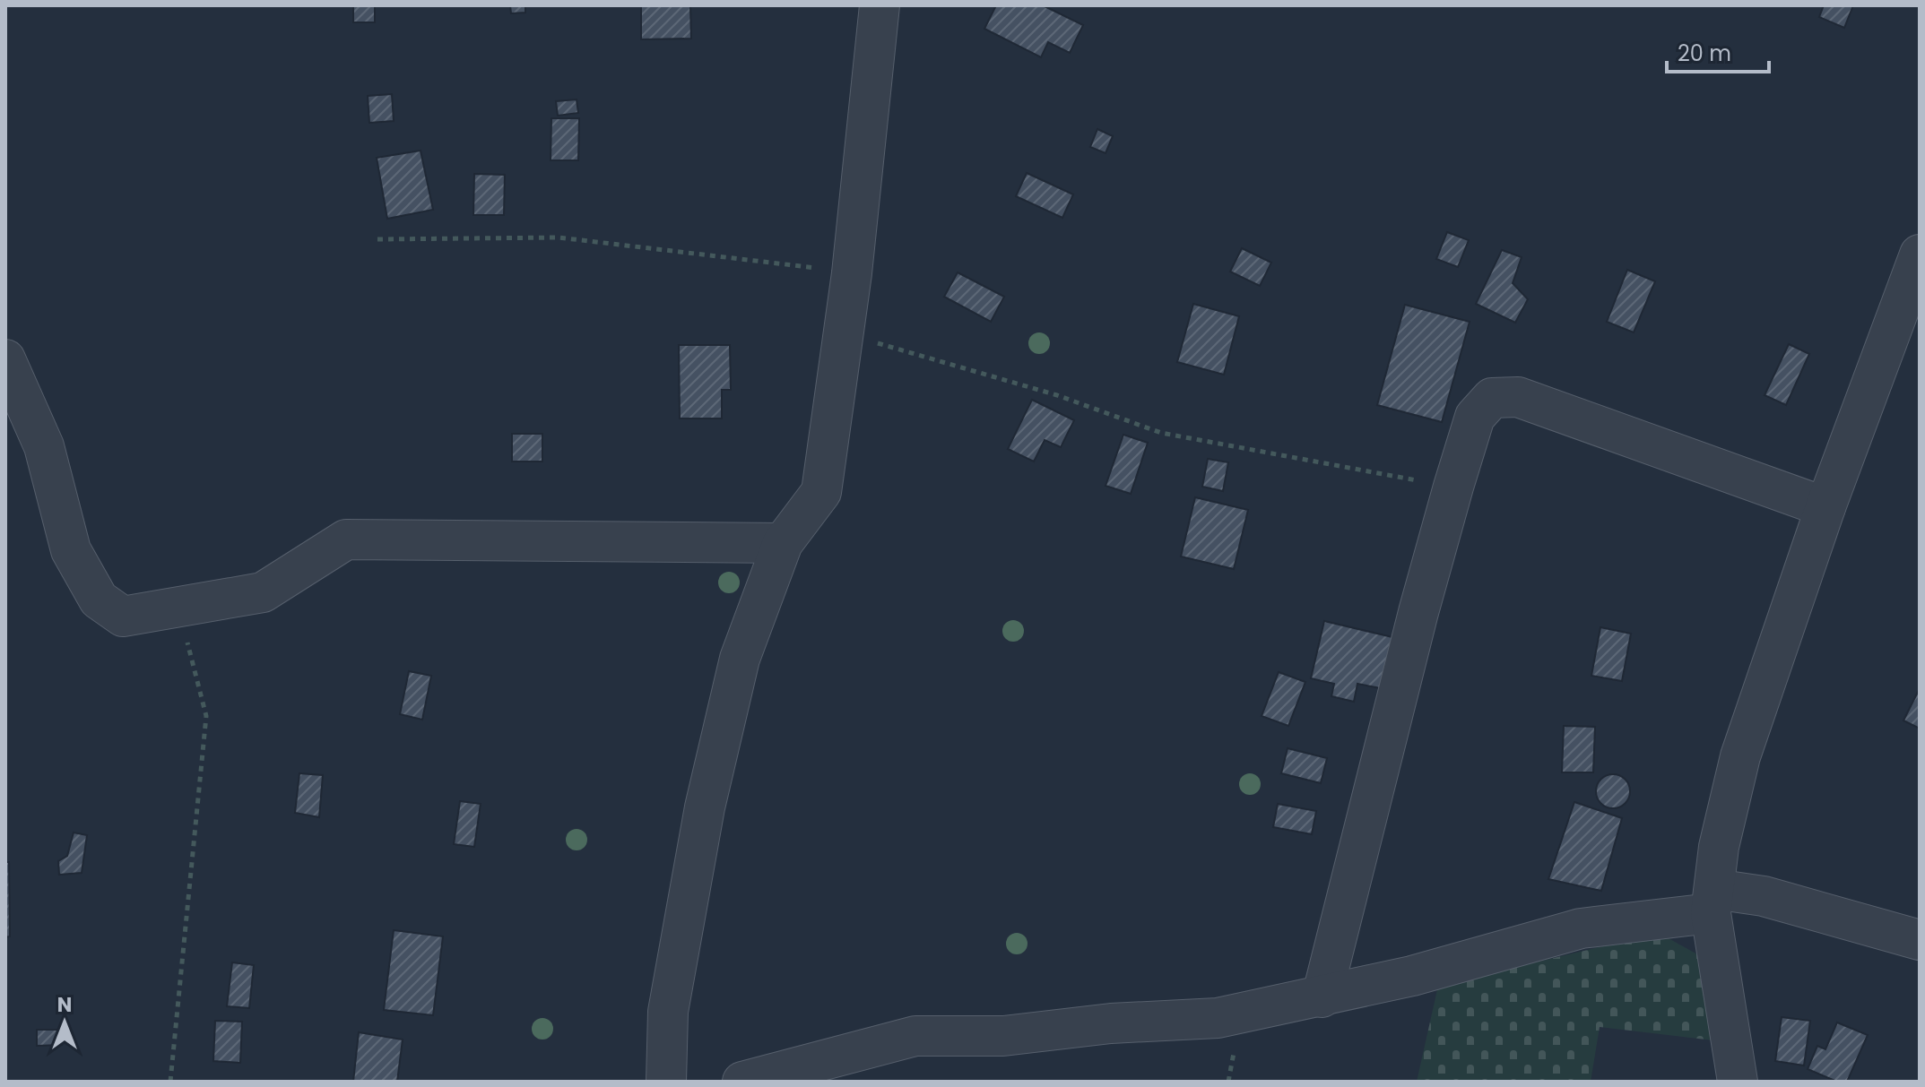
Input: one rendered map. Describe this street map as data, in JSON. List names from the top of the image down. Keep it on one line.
{"scale_bar":"20 m","north":"top"}
